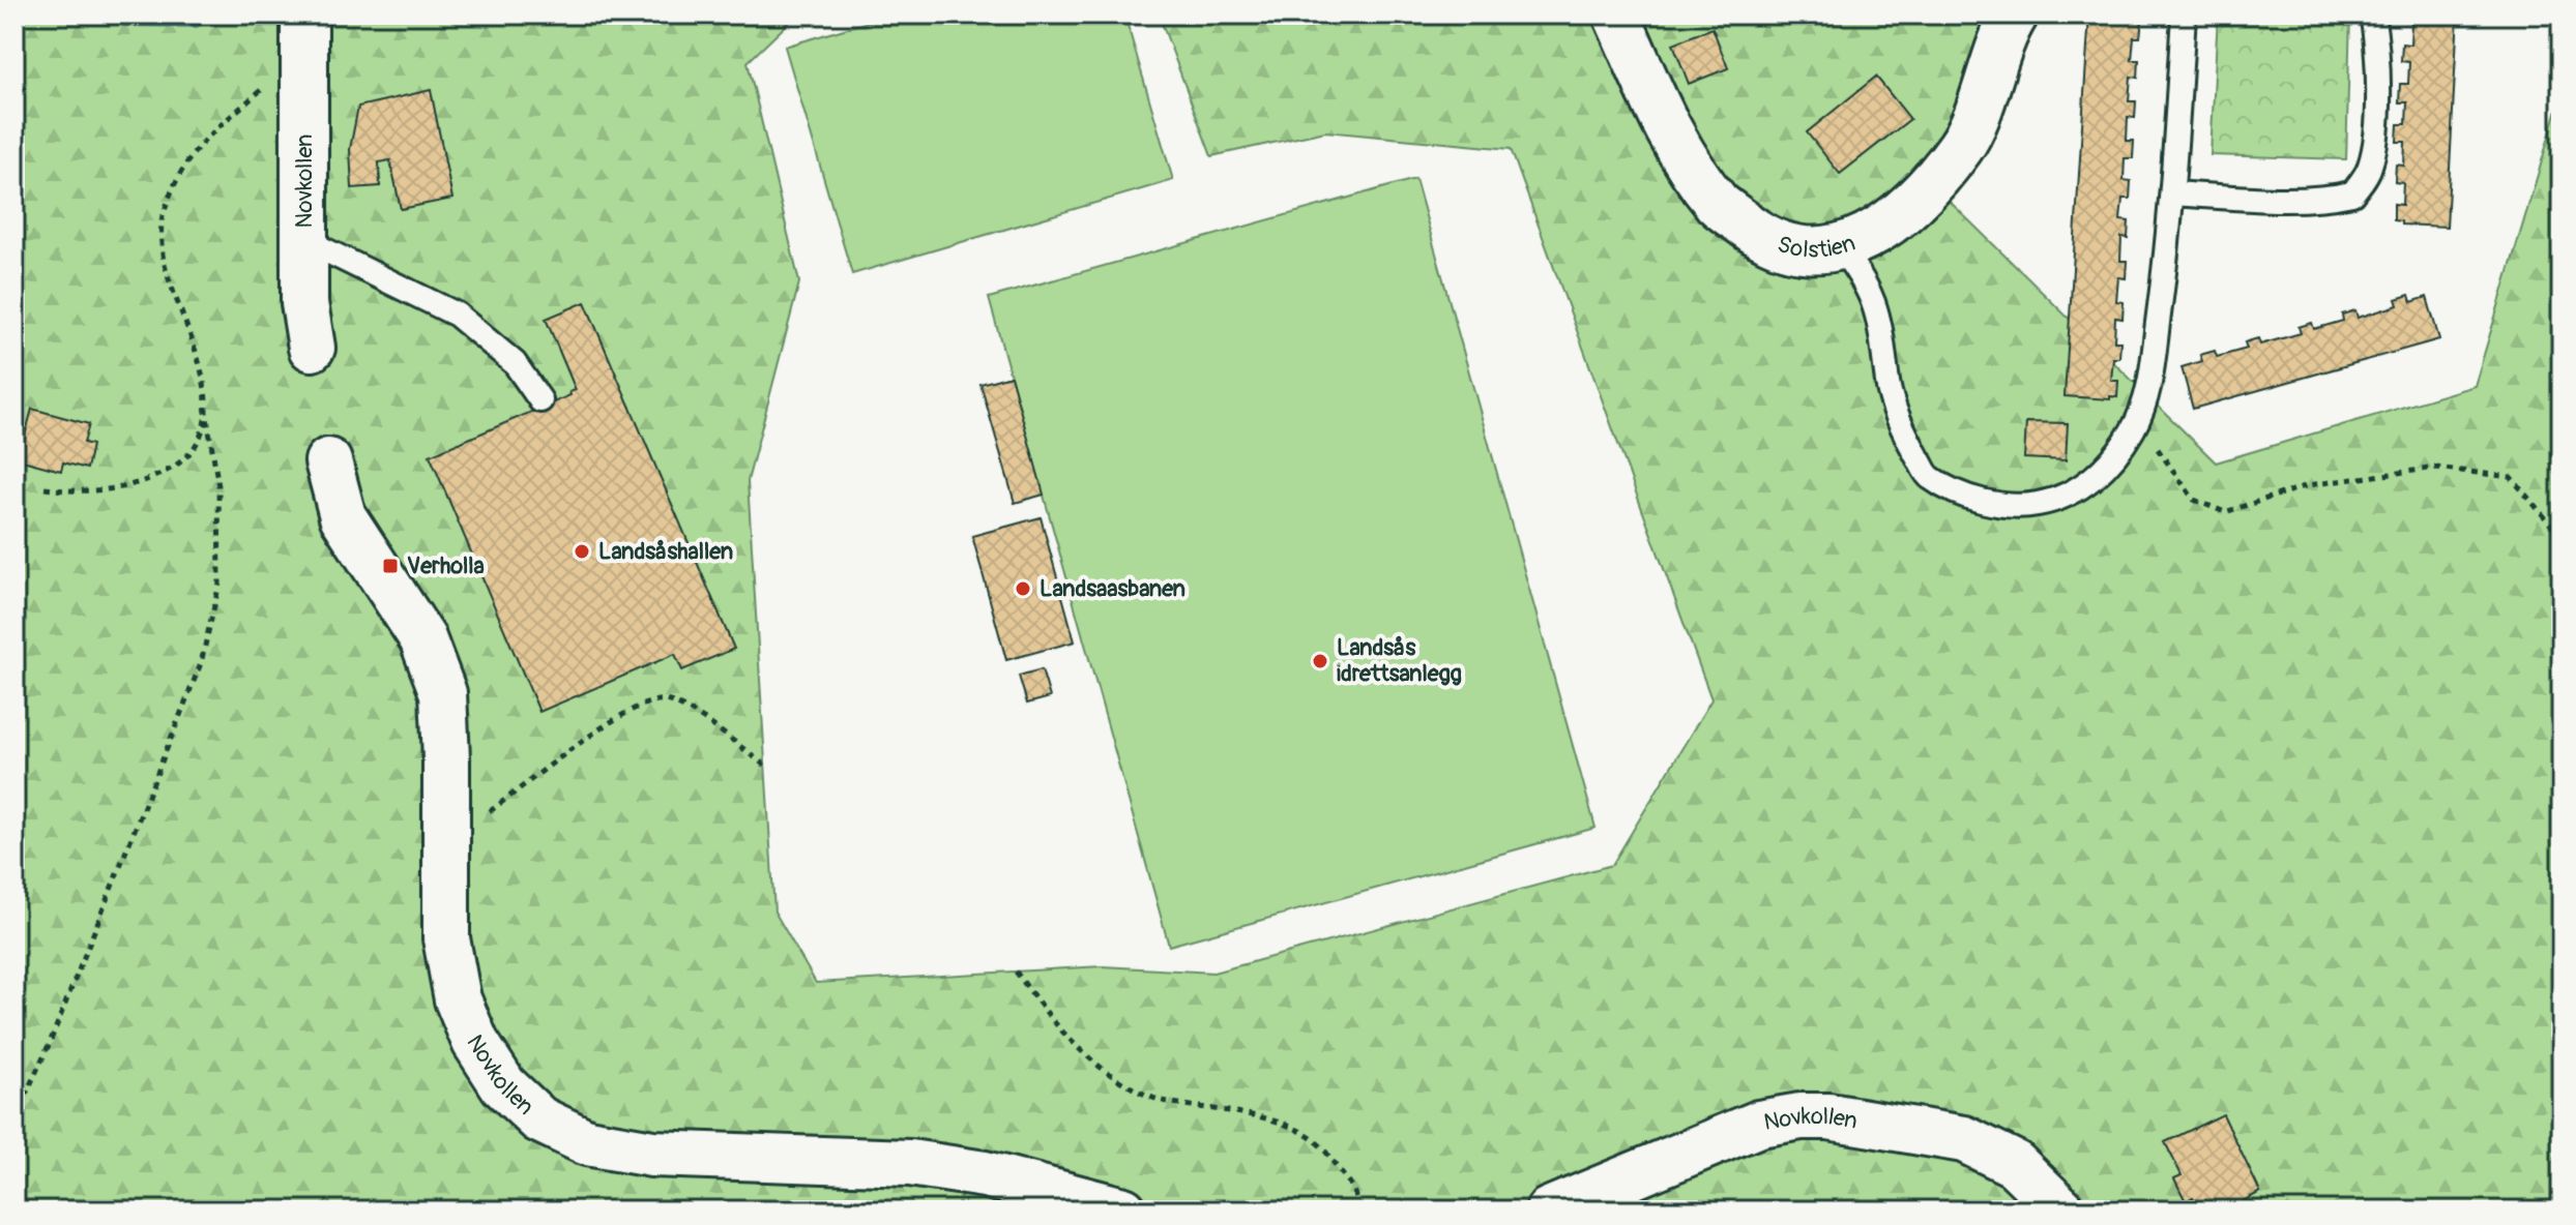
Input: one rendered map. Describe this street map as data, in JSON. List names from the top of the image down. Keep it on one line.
{"streets":{"street":["Novkollen","Solstien"]},"places":{"other":["Landsåshallen","Landsaasbanen","Landsås idrettsanlegg"],"transit":["Verholla"]}}
